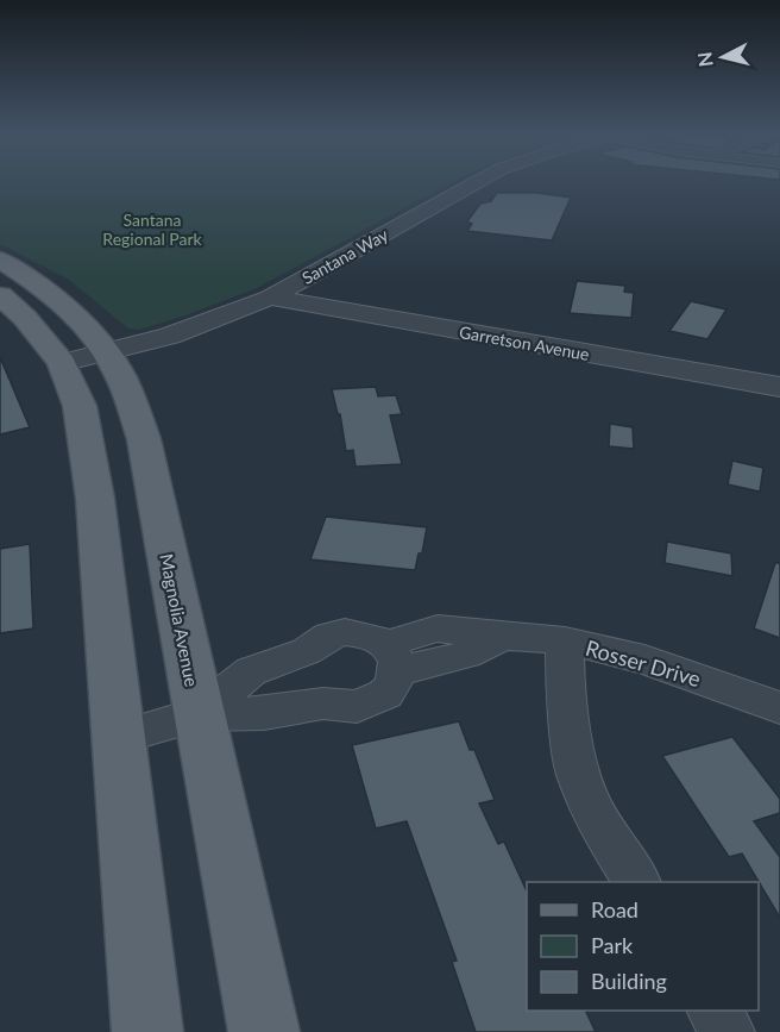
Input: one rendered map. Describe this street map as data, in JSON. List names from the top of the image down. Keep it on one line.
{"streets":{"main road":["Magnolia Avenue"],"street":["Santana Way","Garretson Avenue","Rosser Drive"]},"crossings":[["Santana Way","Garretson Avenue"],["Santana Way","Magnolia Avenue"]],"parks":["Santana Regional Park"],"legend":["Road","Park","Building"],"north":"left"}
